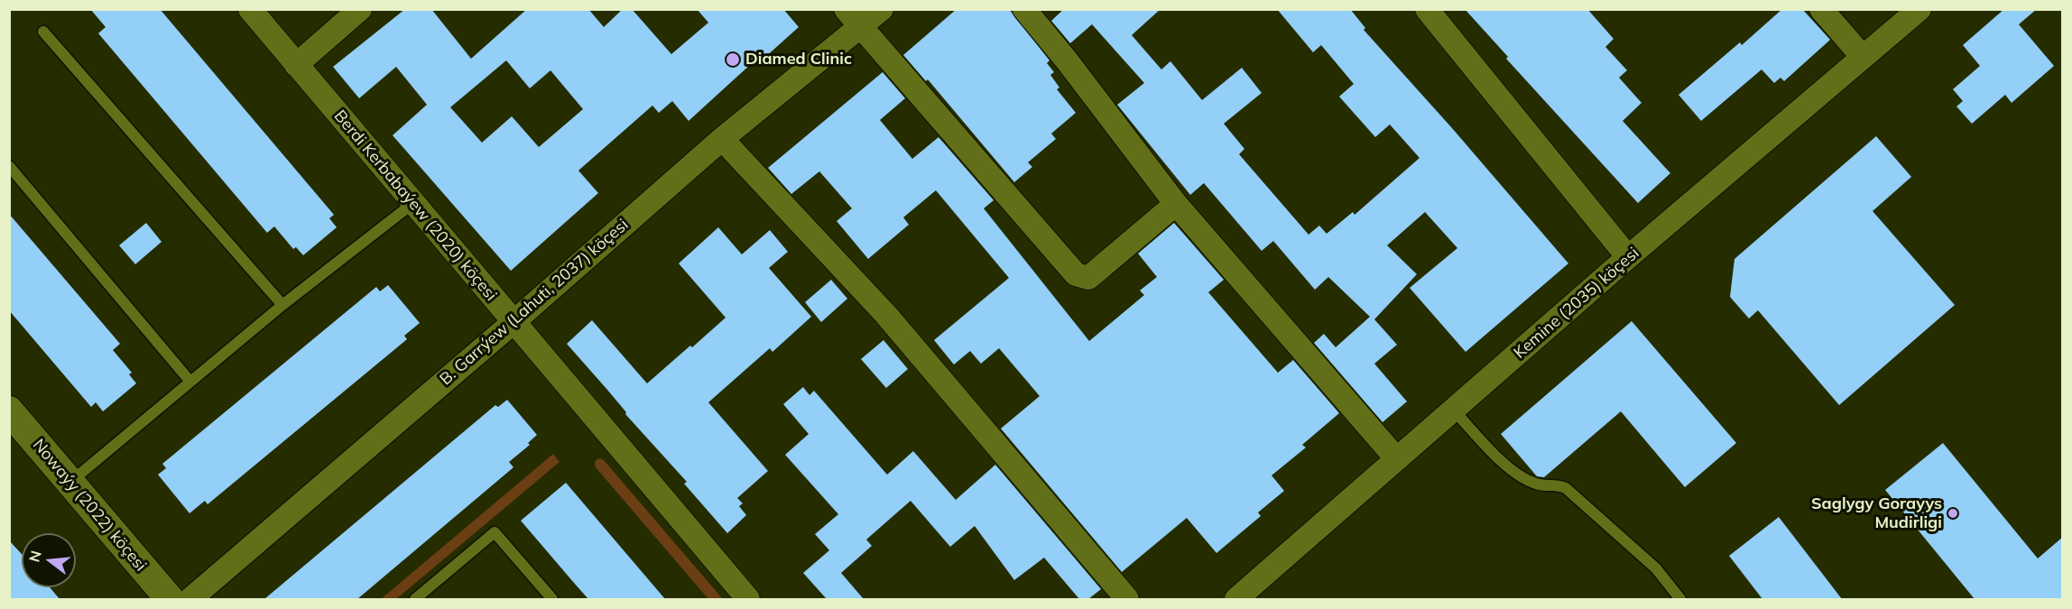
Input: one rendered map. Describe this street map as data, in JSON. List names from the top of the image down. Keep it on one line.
{"streets":{"street":["Berdi Kerbabaýew (2020) köçesi","B. Garrýew (Lahuti, 2037) köçesi","Kemine (2035) köçesi","Nowaýy (2022) köçesi"]},"crossings":[["Berdi Kerbabaýew (2020) köçesi","B. Garrýew (Lahuti, 2037) köçesi"]],"places":["Diamed Clinic","Saglygy Gorayys Mudirligi"],"north":"left"}
